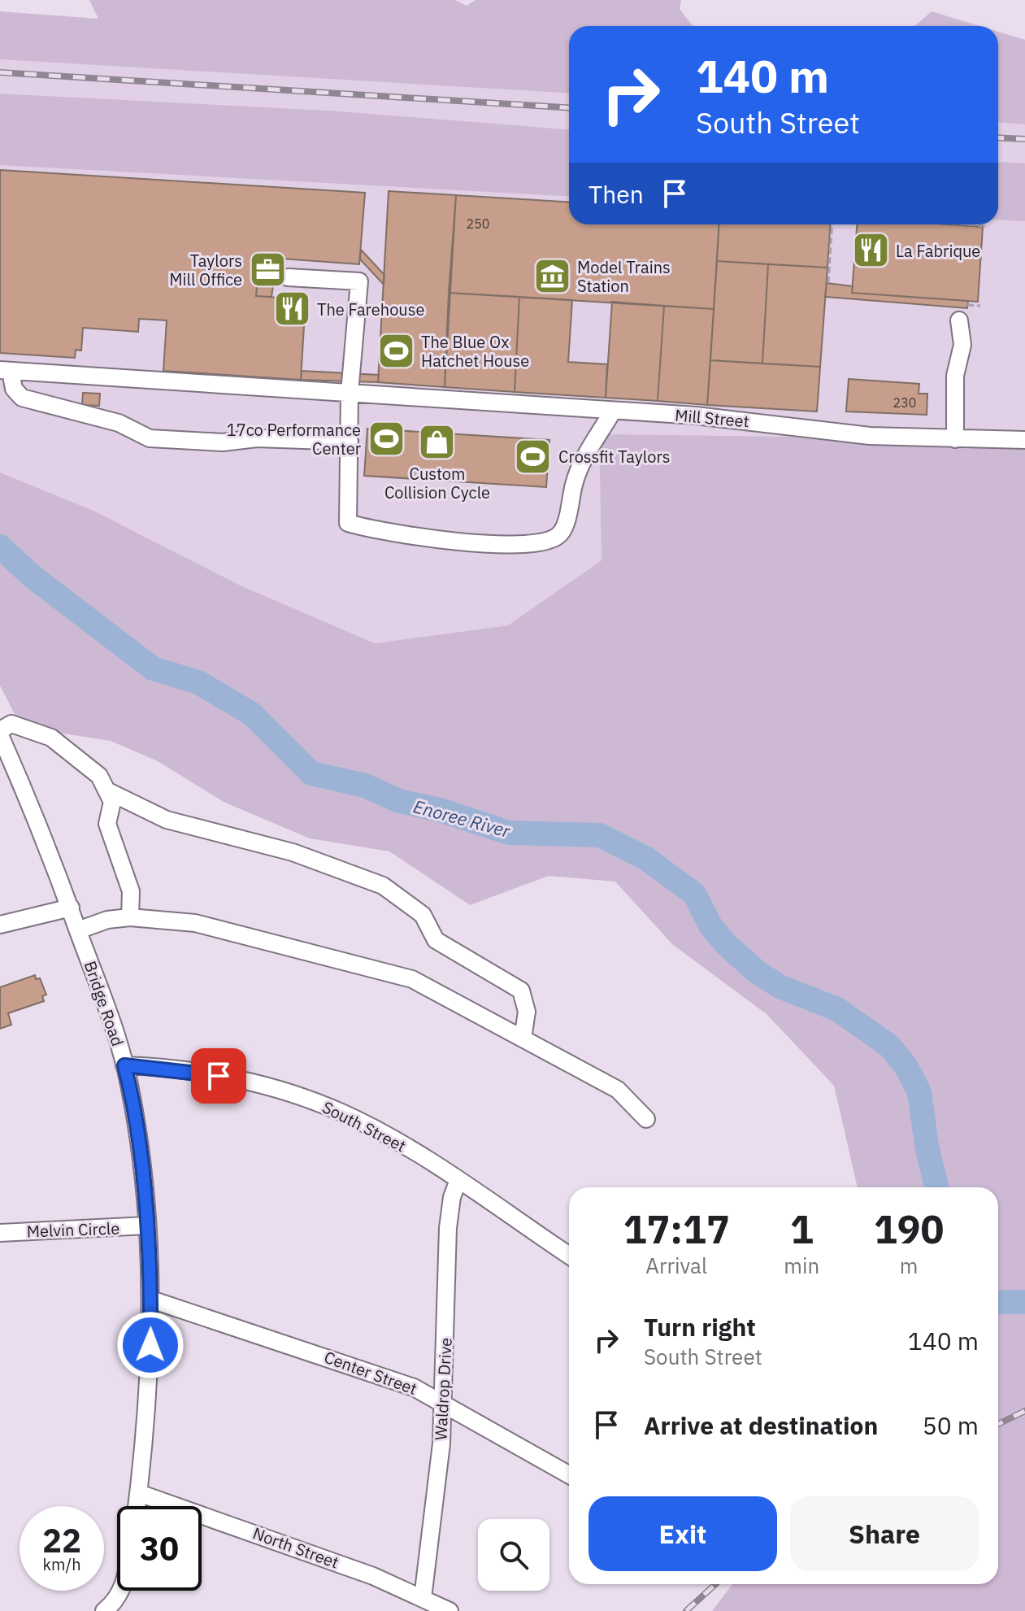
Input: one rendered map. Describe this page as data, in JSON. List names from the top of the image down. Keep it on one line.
{"streets":{"street":["Mill Street","Bridge Road","South Street","Melvin Circle","Center Street","Waldrop Drive","North Street"]},"crossings":[["Bridge Road","South Street"],["Bridge Road","Melvin Circle"],["Bridge Road","Center Street"],["Bridge Road","North Street"],["South Street","Waldrop Drive"],["Center Street","Waldrop Drive"],["Waldrop Drive","North Street"]],"water":["Enoree River"],"places":{"restaurant":["La Fabrique","The Farehouse"],"office":["Taylors Mill Office"],"museum":["Model Trains Station"],"sports":["The Blue Ox Hatchet House","17co Performance Center","Crossfit Taylors"],"shop":["Custom Collision Cycle"]},"house_numbers":["250","230"],"page":{"turn":["140 m","South Street"],"then":"Then","eta":["17:17","Arrival","1","min","190","m"],"list":[{"name":"Turn right","note":"South Street","value":"140 m"},{"name":"Arrive at destination","value":"50 m"}],"buttons":["Exit","Share"],"speed":"22 km/h","limit":"30"}}
